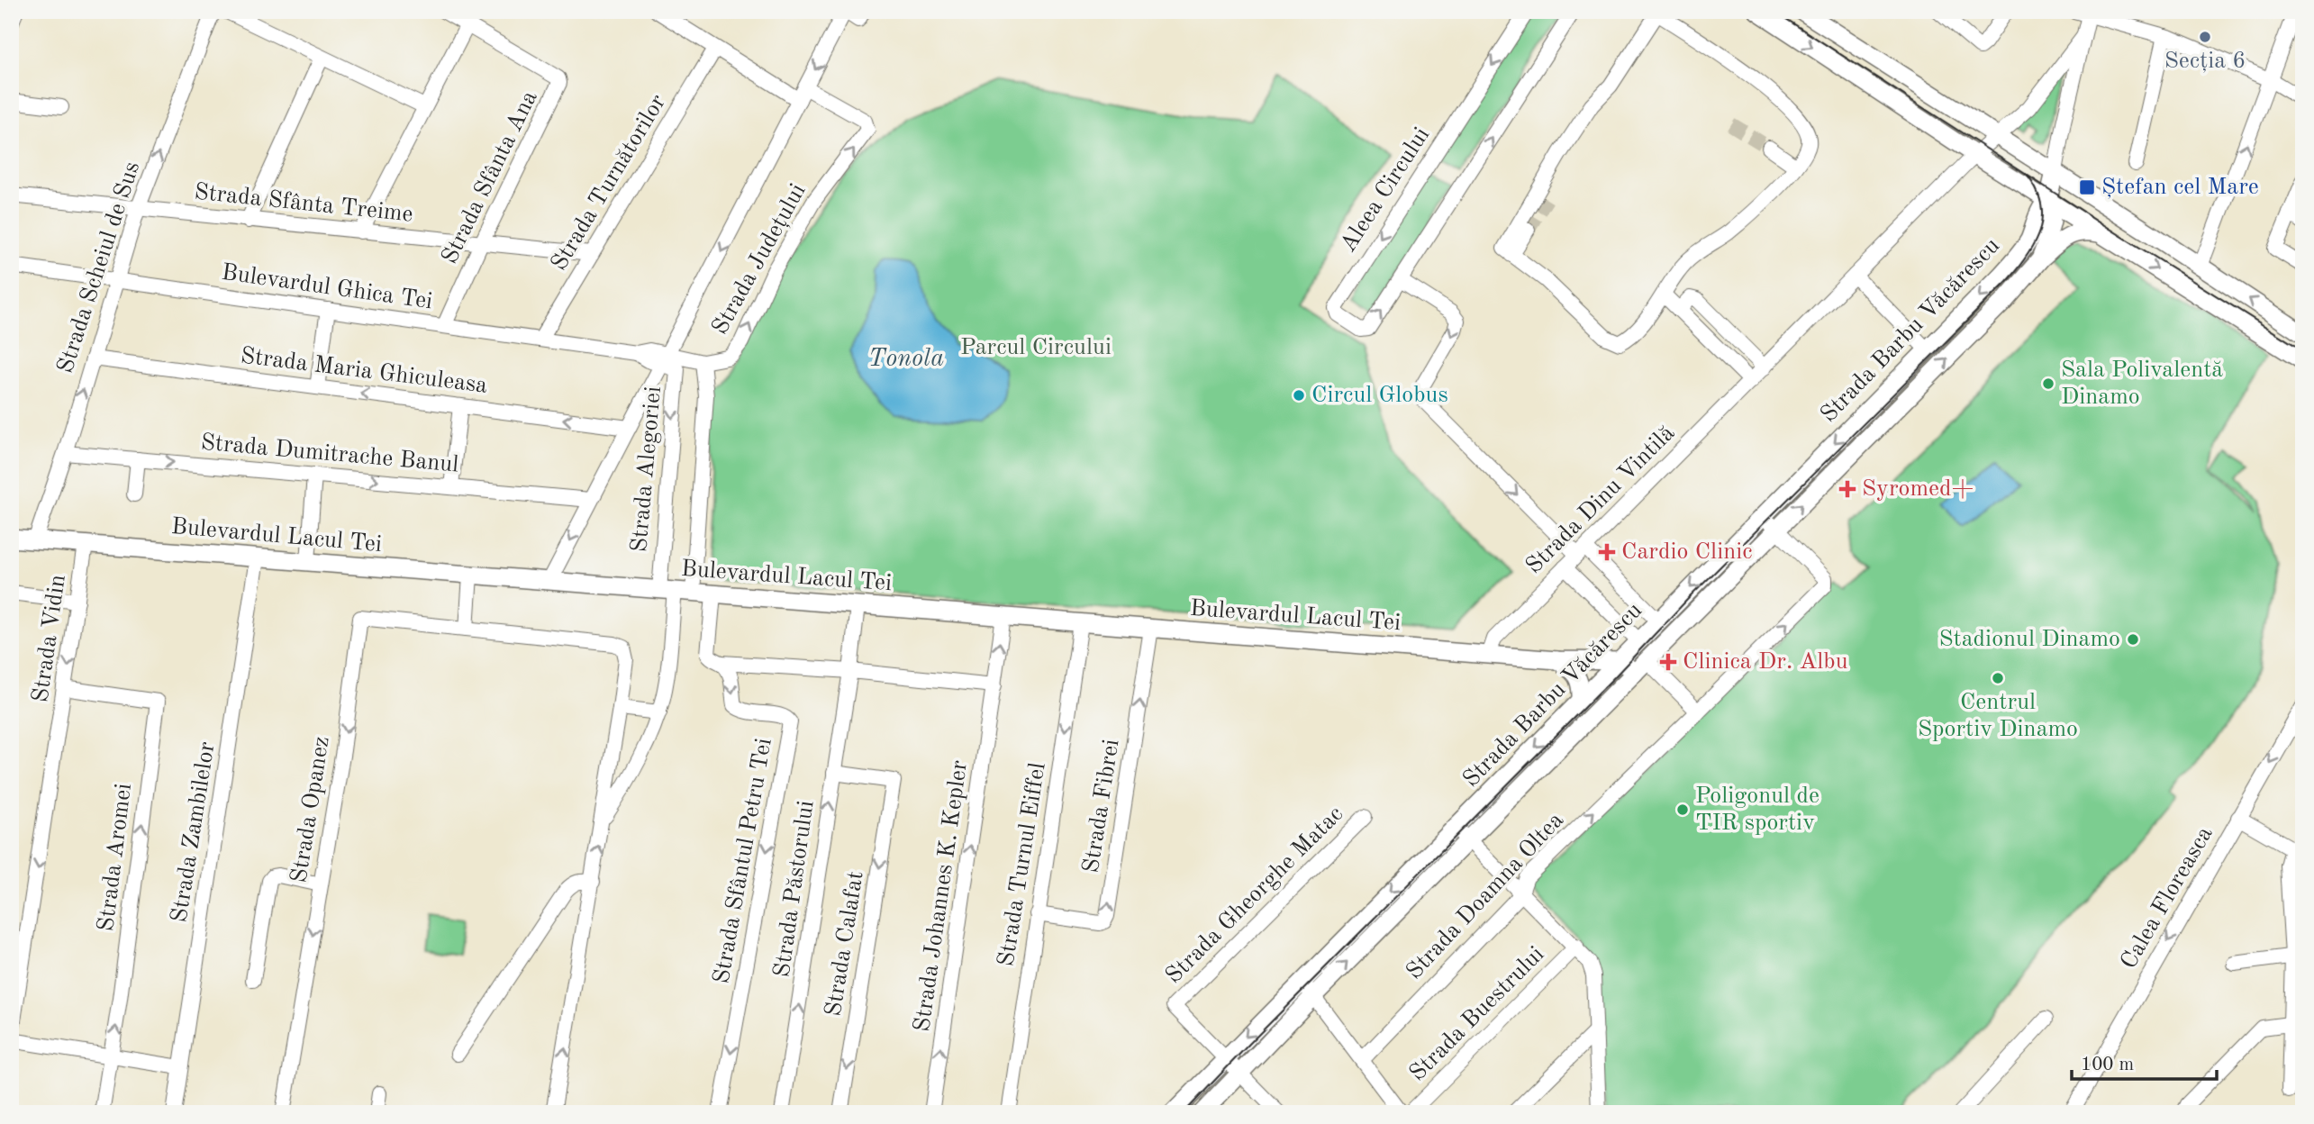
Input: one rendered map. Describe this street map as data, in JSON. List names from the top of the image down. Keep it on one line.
{"streets":{"main road":["Strada Barbu Văcărescu","Bulevardul Lacul Tei"],"street":["Strada Sfânta Ana","Strada Turnătorilor","Aleea Circului","Strada Sfânta Treime","Strada Județului","Strada Scheiul de Sus","Bulevardul Ghica Tei","Strada Maria Ghiculeasa","Strada Dumitrache Banul","Strada Alegoriei","Strada Dinu Vintilă","Strada Vidin","Strada Fibrei","Strada Opanez","Strada Zambilelor","Strada Aromei","Strada Sfântul Petru Tei","Strada Turnul Eiffel","Strada Păstorului","Strada Gheorghe Matac","Strada Johannes K. Kepler","Strada Doamna Oltea","Calea Floreasca","Strada Calafat","Strada Buestrului"]},"crossings":[["Strada Sfânta Ana","Strada Sfânta Treime"],["Strada Sfânta Ana","Bulevardul Ghica Tei"],["Strada Turnătorilor","Strada Sfânta Treime"],["Strada Turnătorilor","Bulevardul Ghica Tei"],["Strada Sfânta Treime","Strada Scheiul de Sus"],["Strada Județului","Bulevardul Ghica Tei"],["Strada Județului","Strada Maria Ghiculeasa"],["Strada Județului","Strada Dumitrache Banul"],["Strada Județului","Strada Alegoriei"],["Strada Județului","Bulevardul Lacul Tei"],["Strada Scheiul de Sus","Bulevardul Ghica Tei"],["Strada Scheiul de Sus","Strada Maria Ghiculeasa"],["Strada Scheiul de Sus","Strada Dumitrache Banul"],["Strada Scheiul de Sus","Bulevardul Lacul Tei"],["Bulevardul Ghica Tei","Strada Alegoriei"],["Strada Barbu Văcărescu","Bulevardul Lacul Tei"],["Strada Barbu Văcărescu","Strada Gheorghe Matac"],["Strada Barbu Văcărescu","Strada Doamna Oltea"],["Strada Alegoriei","Bulevardul Lacul Tei"],["Strada Dinu Vintilă","Bulevardul Lacul Tei"],["Bulevardul Lacul Tei","Strada Vidin"],["Bulevardul Lacul Tei","Strada Fibrei"],["Bulevardul Lacul Tei","Strada Zambilelor"],["Bulevardul Lacul Tei","Strada Sfântul Petru Tei"],["Bulevardul Lacul Tei","Strada Turnul Eiffel"],["Bulevardul Lacul Tei","Strada Păstorului"],["Bulevardul Lacul Tei","Strada Johannes K. Kepler"],["Strada Vidin","Strada Zambilelor"],["Strada Vidin","Strada Aromei"],["Strada Fibrei","Strada Turnul Eiffel"],["Strada Păstorului","Strada Calafat"]],"one_way":["Strada Maria Ghiculeasa","Strada Dumitrache Banul","Strada Vidin","Strada Fibrei","Strada Opanez","Strada Aromei","Strada Sfântul Petru Tei","Strada Turnul Eiffel","Strada Păstorului","Strada Johannes K. Kepler","Strada Doamna Oltea","Calea Floreasca","Strada Calafat"],"water":["Tonola"],"parks":["Parcul Circului"],"places":{"other":["Secția 6","Sala Polivalentă Dinamo","Circul Globus","Stadionul Dinamo","Centrul Sportiv Dinamo","Poligonul de TIR sportiv"],"transit":["Ștefan cel Mare"],"health":["Syromed+","Cardio Clinic","Clinica Dr. Albu"]},"scale_bar":"100 m"}
